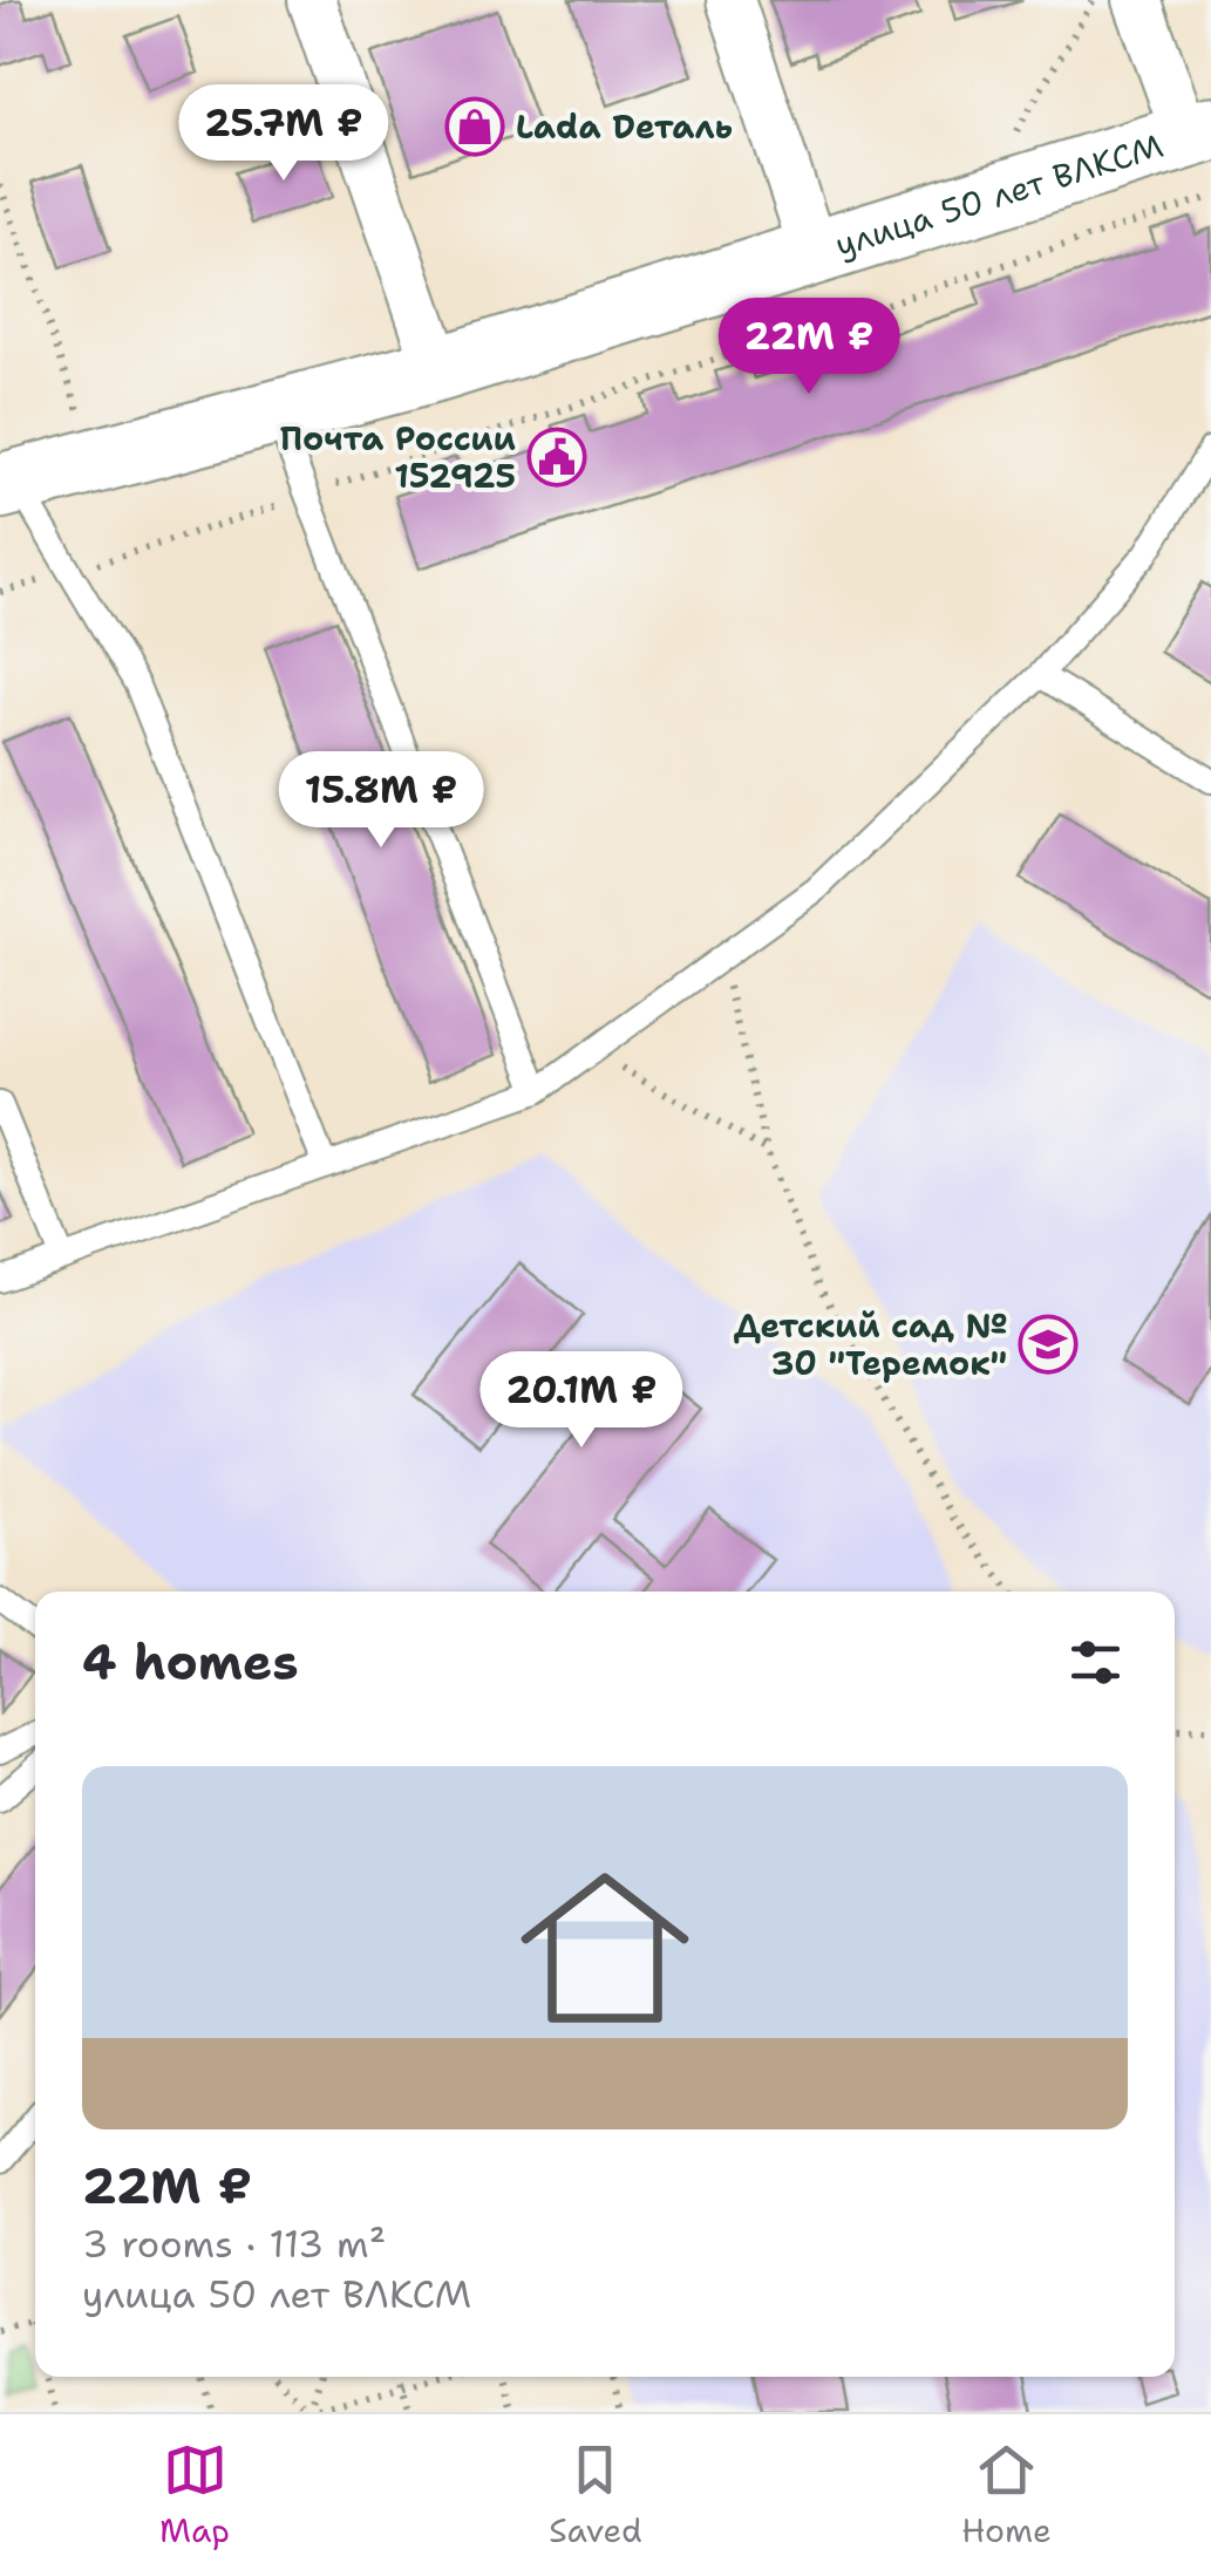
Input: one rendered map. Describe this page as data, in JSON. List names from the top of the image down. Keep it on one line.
{"streets":{"main road":["улица 50 лет ВЛКСМ"]},"places":{"shop":["Lada Dеталь"],"public building":["Почта России 152925"],"school or university":["Детский сад № 30 \"Теремок\""]},"page":{"price":["25.7M ₽","22M ₽","15.8M ₽","20.1M ₽"],"heading":"4 homes","list":[{"name":"22M ₽","note":"3 rooms · 113 m² · улица 50 лет ВЛКСМ"}],"tabs":["Map","Saved","Home"]}}
